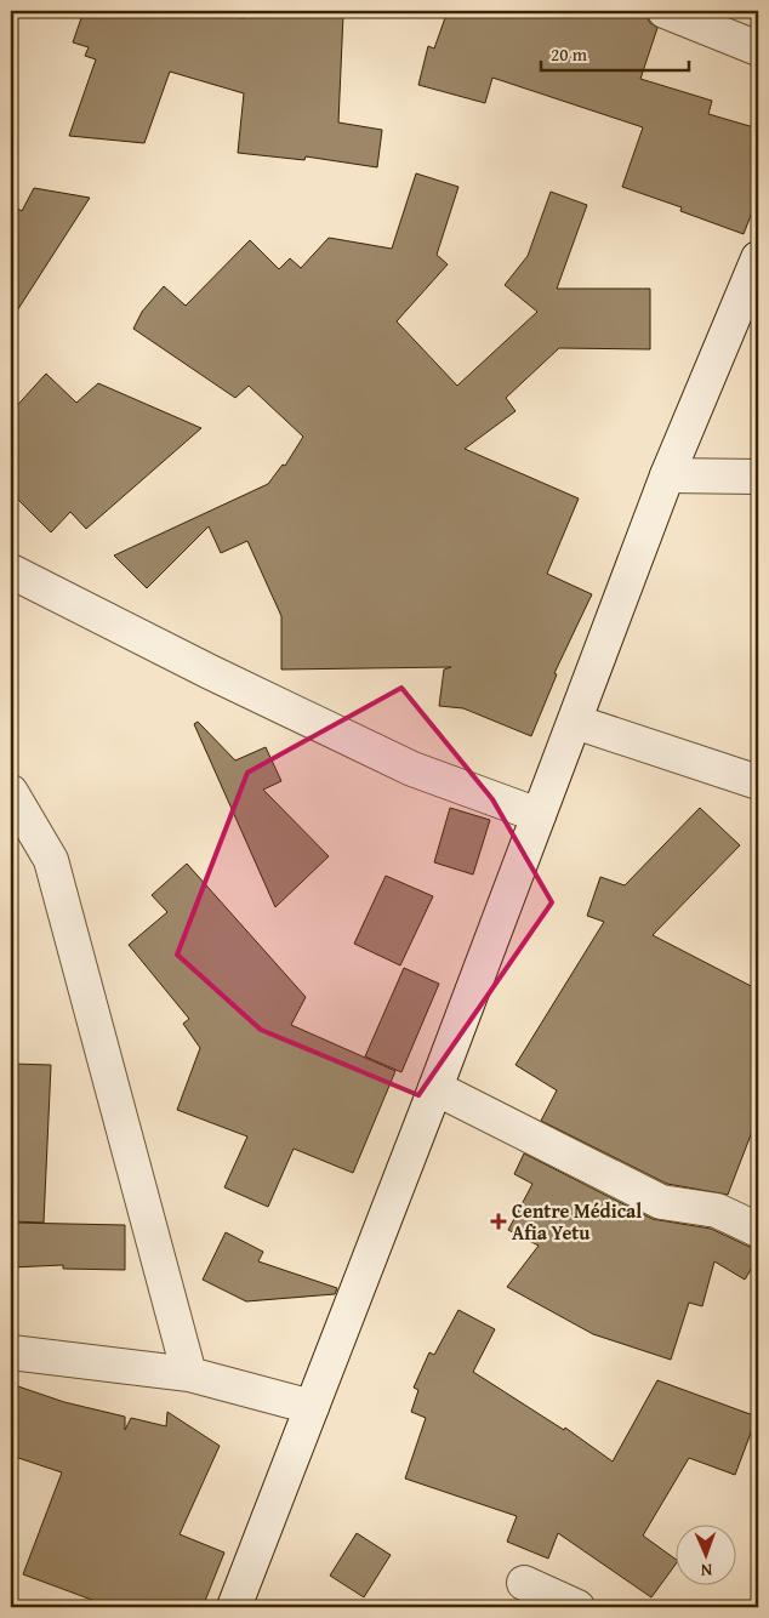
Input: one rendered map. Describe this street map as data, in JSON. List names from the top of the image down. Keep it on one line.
{"places":{"health":["Centre Médical Afia Yetu"]},"scale_bar":"20 m","north":"bottom"}
